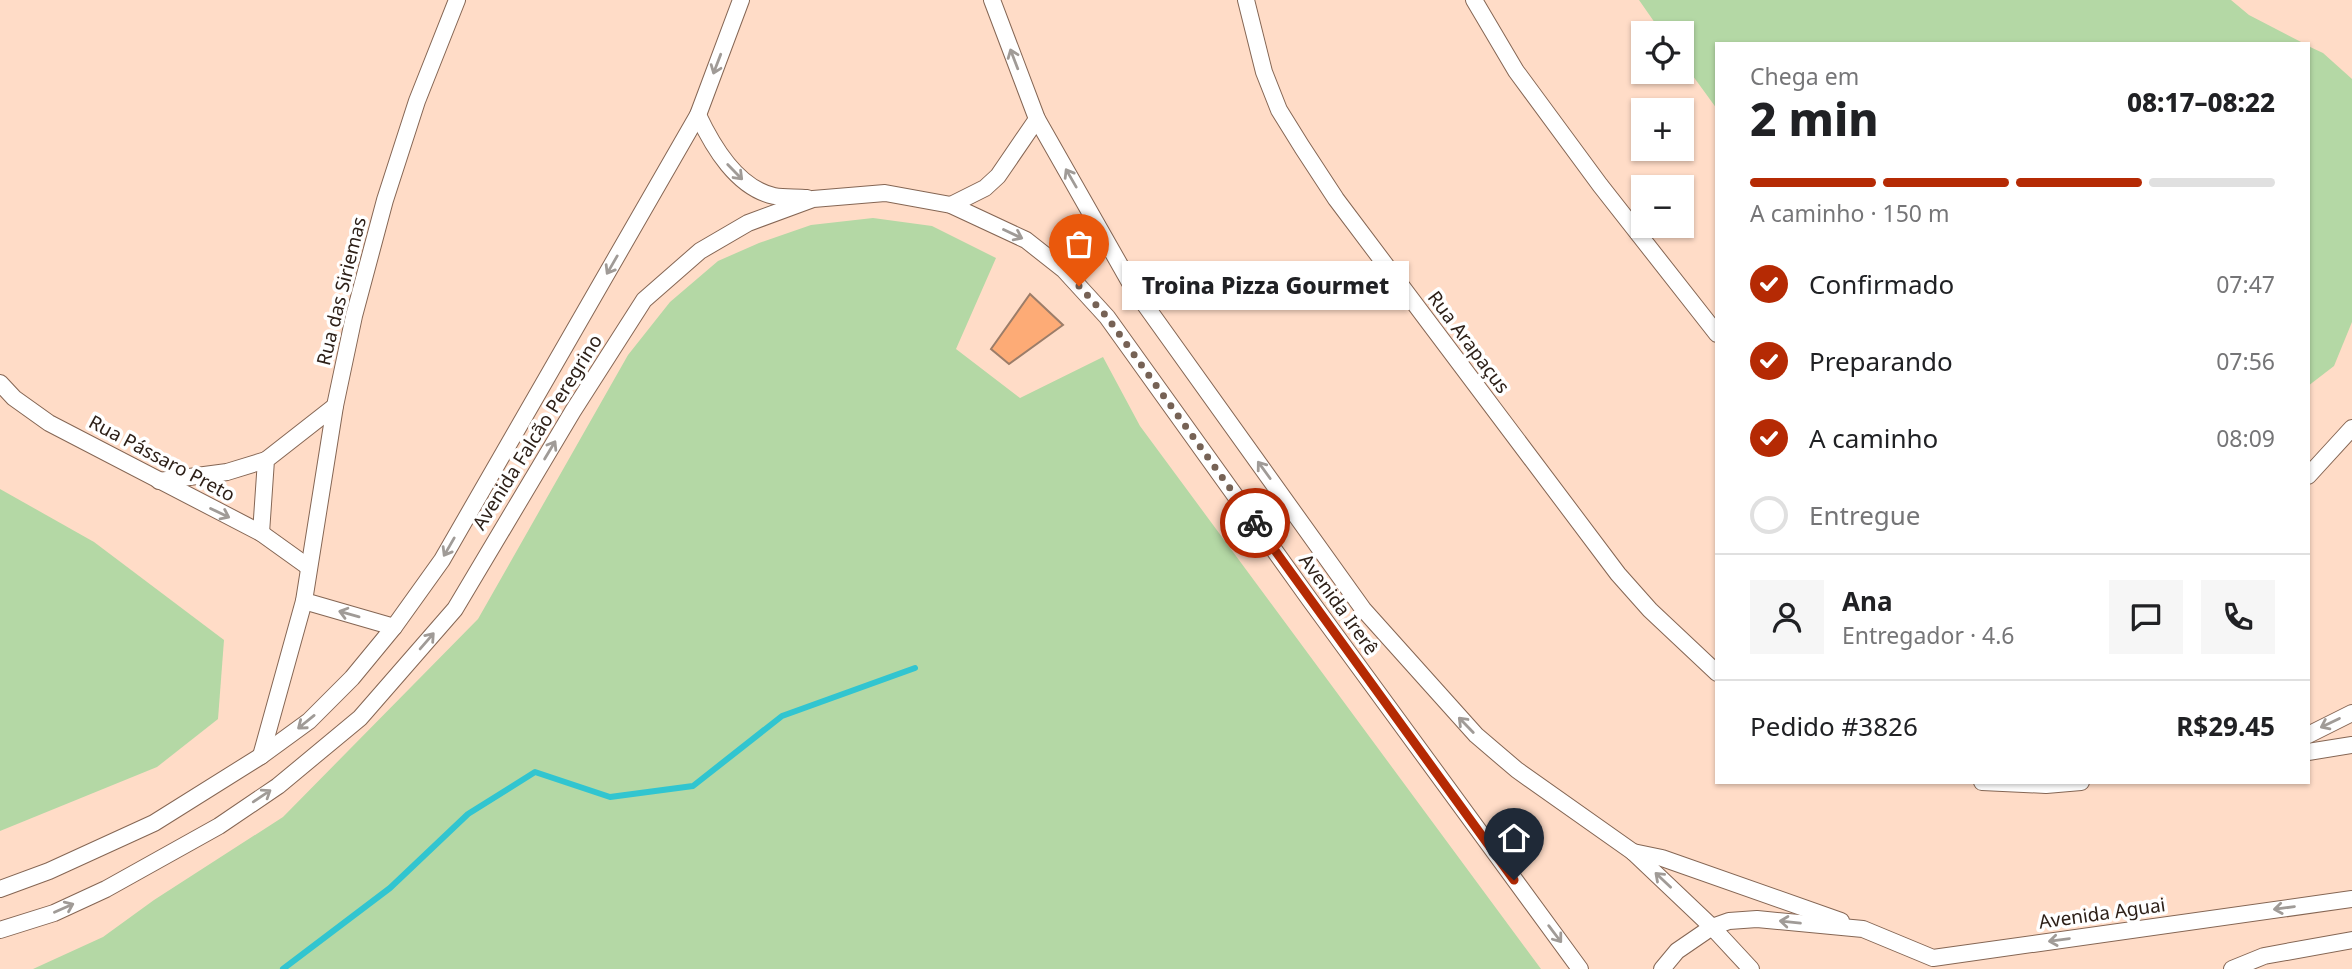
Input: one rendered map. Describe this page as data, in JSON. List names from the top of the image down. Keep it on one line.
{"streets":{"street":["Rua das Siriemas","Rua Arapaçus","Avenida Falcão Peregrino","Rua Pássaro Preto","Avenida Irerê","Avenida Aguai"]},"crossings":[["Rua das Siriemas","Avenida Falcão Peregrino"],["Rua das Siriemas","Rua Pássaro Preto"],["Avenida Falcão Peregrino","Avenida Irerê"],["Avenida Irerê","Avenida Aguai"]],"places":["Troina Pizza Gourmet"],"page":{"map_buttons":["+","−"],"heading":["2 min","Chega em","08:17–08:22"],"panel":["Ana","Entregador · 4.6","Pedido #3826","R$29.45"],"bar":"A caminho · 150 m","list":[["Confirmado","07:47"],["Preparando","07:56"],["A caminho","08:09"],"Entregue"],"bubble":"Troina Pizza Gourmet"}}
